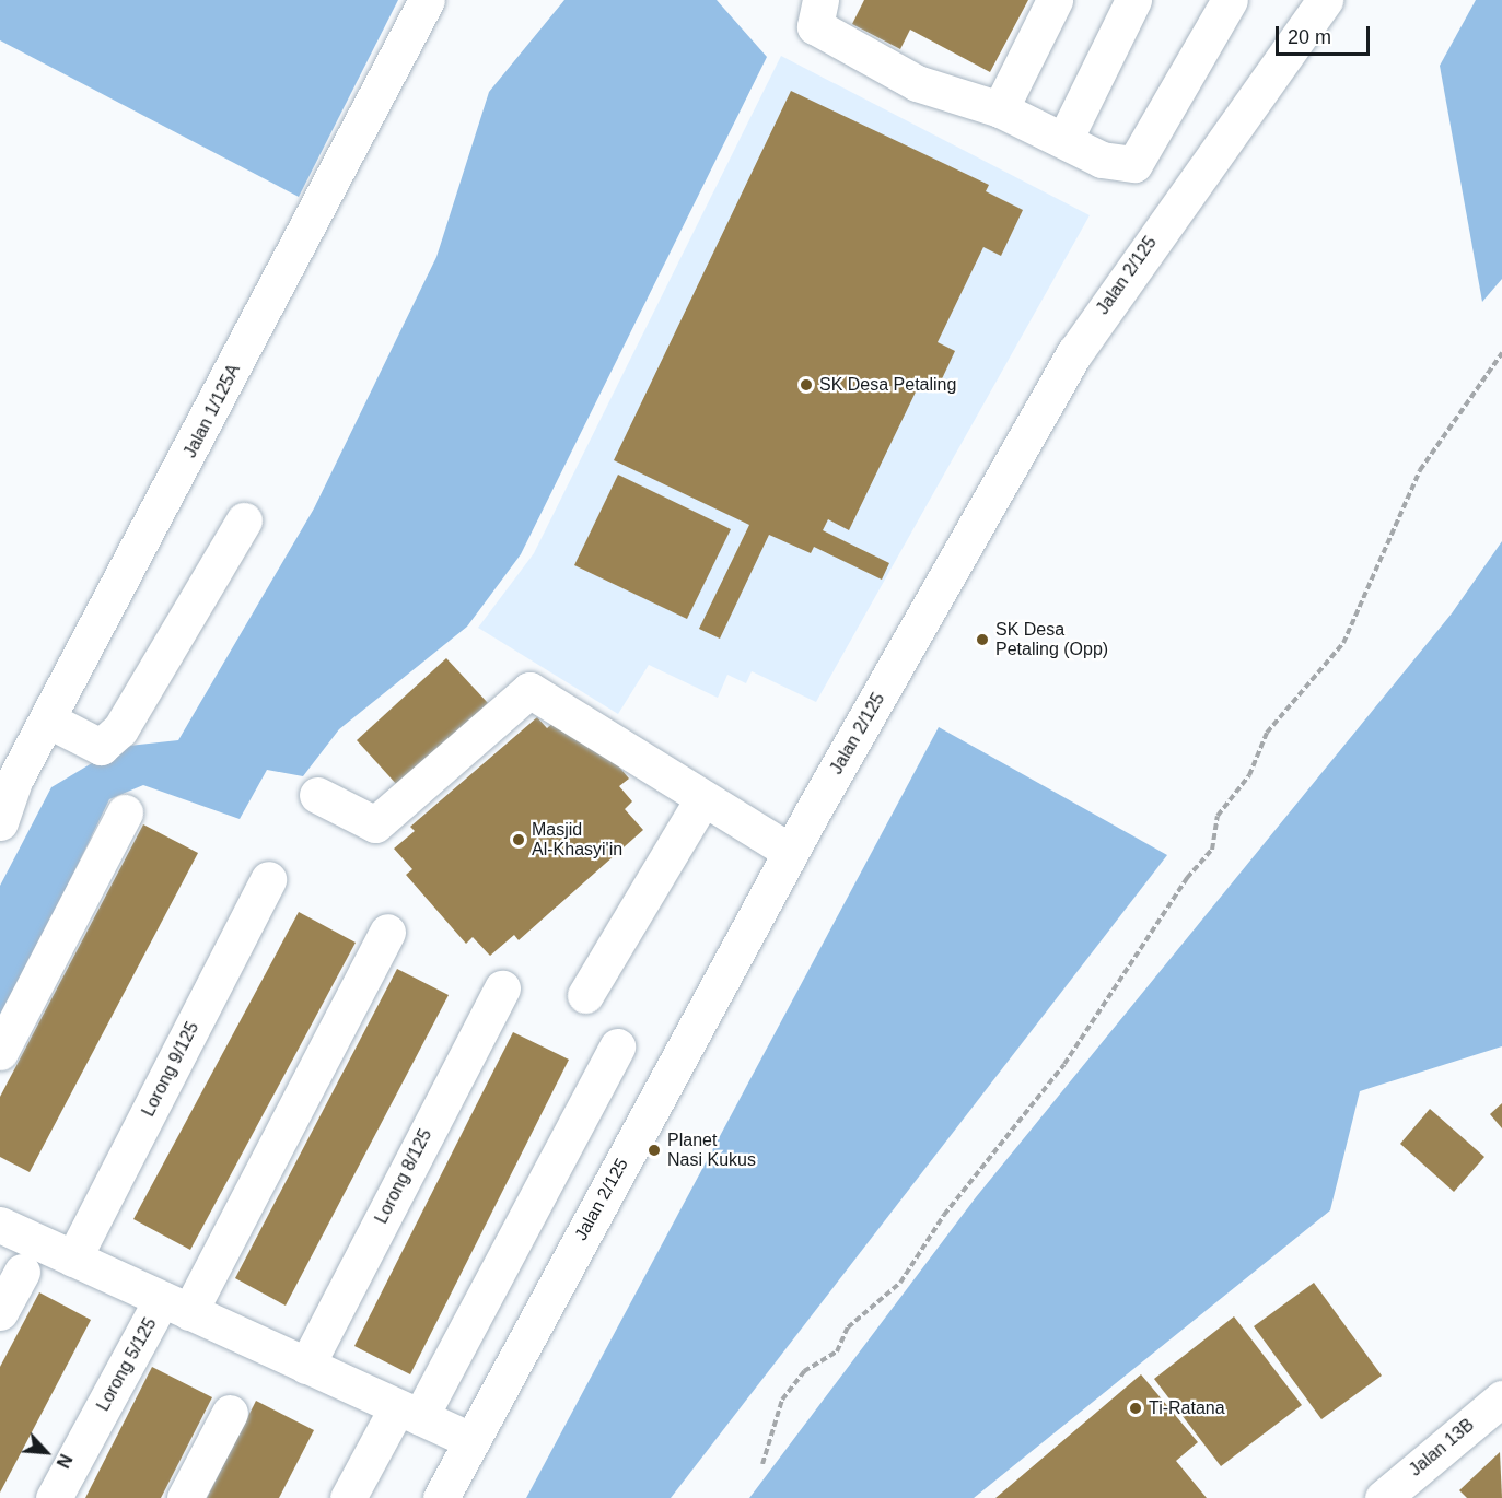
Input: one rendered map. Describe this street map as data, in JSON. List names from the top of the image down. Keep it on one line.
{"streets":{"street":["Jalan 2/125","Jalan 1/125A","Lorong 9/125","Lorong 8/125","Lorong 5/125","Jalan 13B"]},"places":["SK Desa Petaling","SK Desa Petaling (Opp)","Masjid Al-Khasyi'in","Planet Nasi Kukus","Ti-Ratana"],"scale_bar":"20 m","north":"bottom right"}
